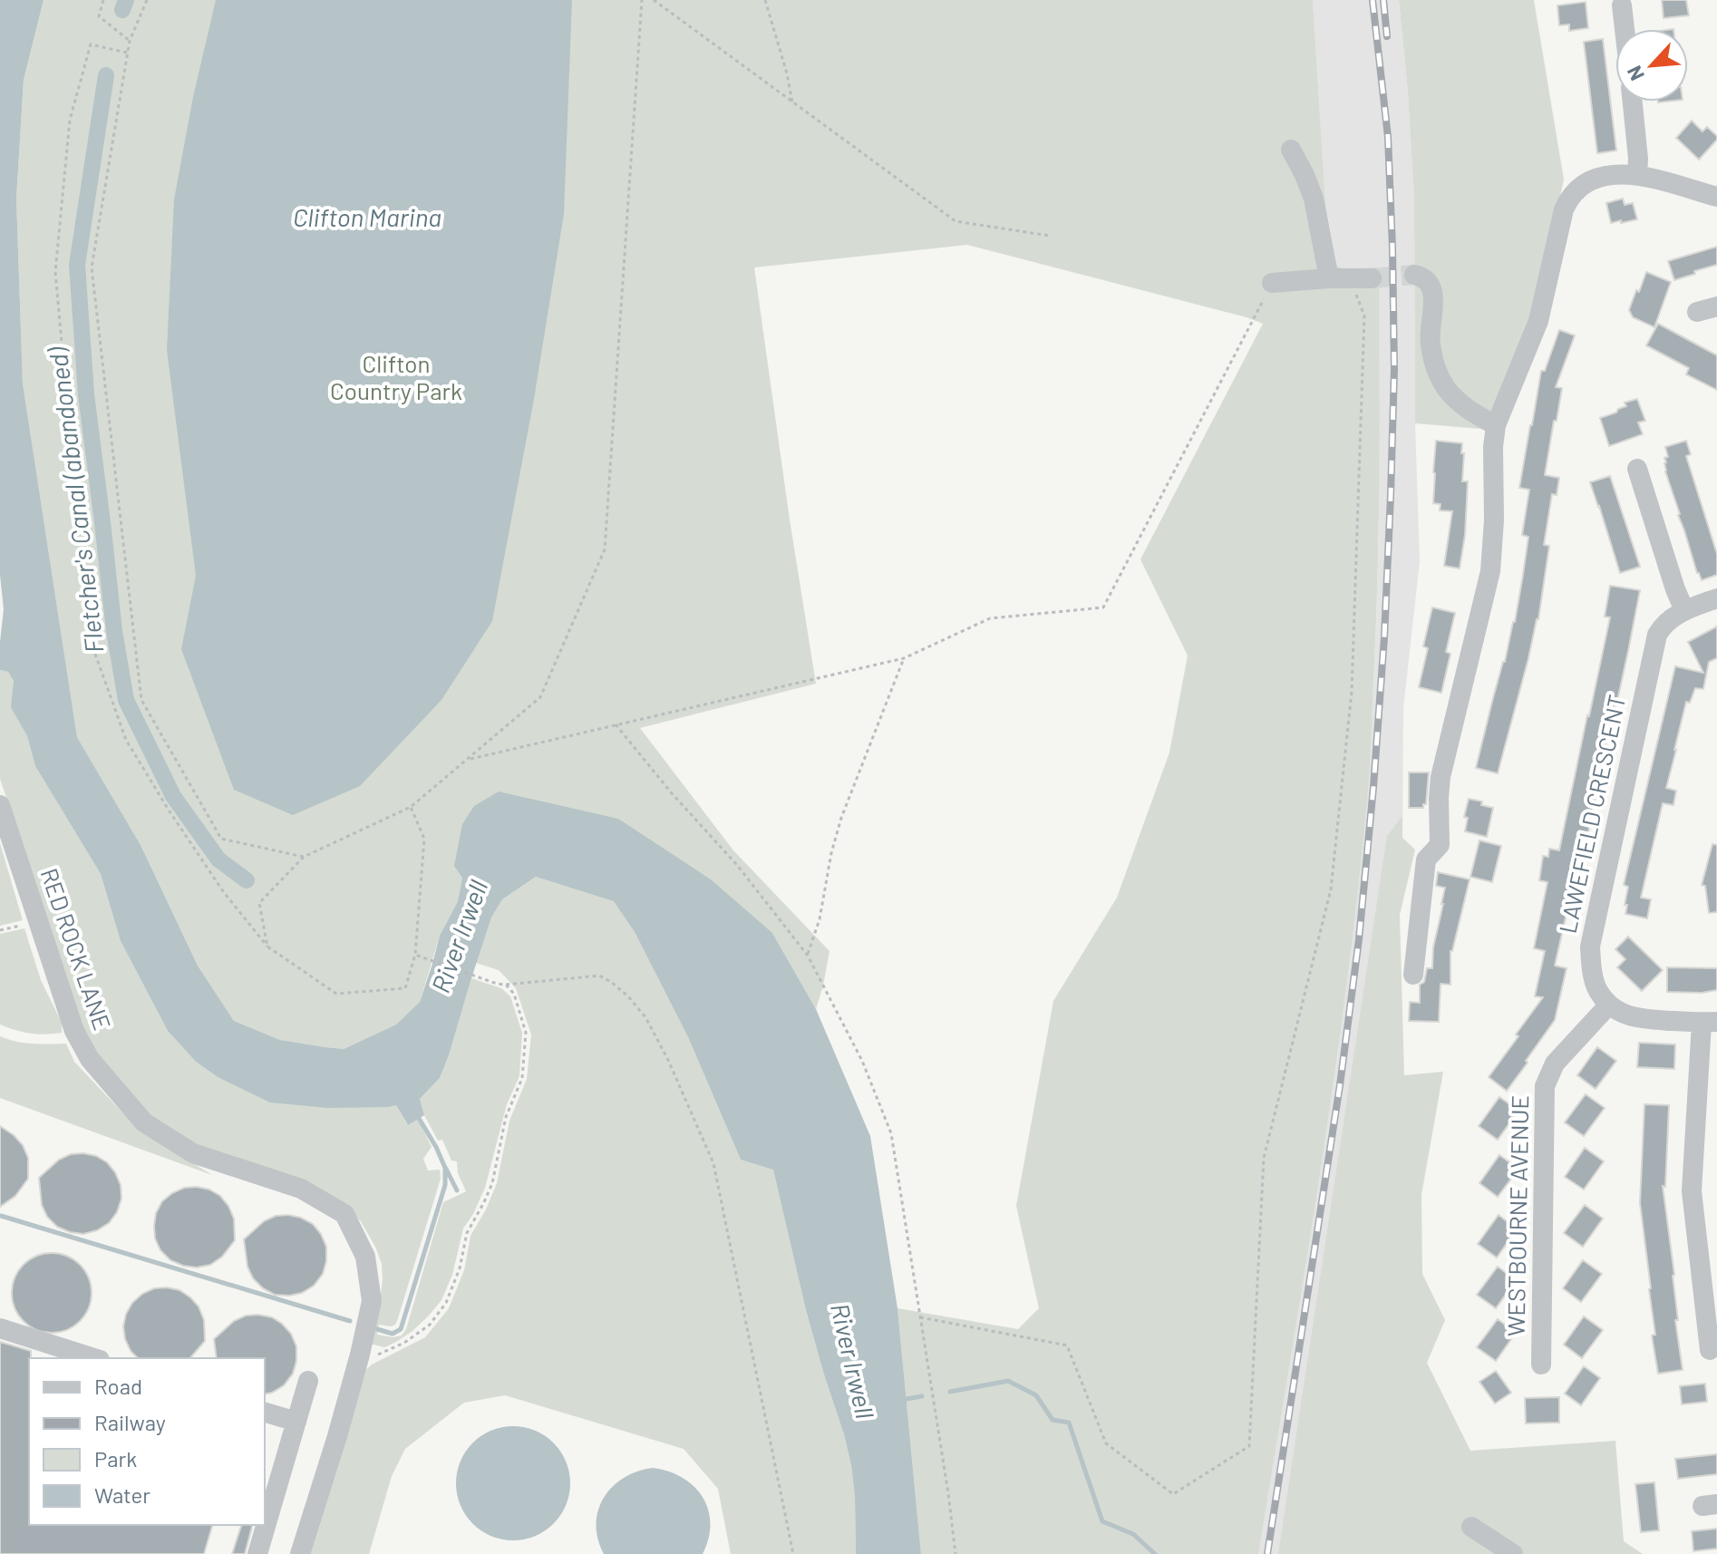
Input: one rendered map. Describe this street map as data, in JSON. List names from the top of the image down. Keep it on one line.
{"streets":{"street":["LAWEFIELD CRESCENT","RED ROCK LANE","WESTBOURNE AVENUE"]},"crossings":[["LAWEFIELD CRESCENT","WESTBOURNE AVENUE"]],"water":["Clifton Marina","Fletcher's Canal (abandoned)","River Irwell"],"parks":["Clifton Country Park"],"legend":["Road","Railway","Park","Water"],"north":"bottom left"}
